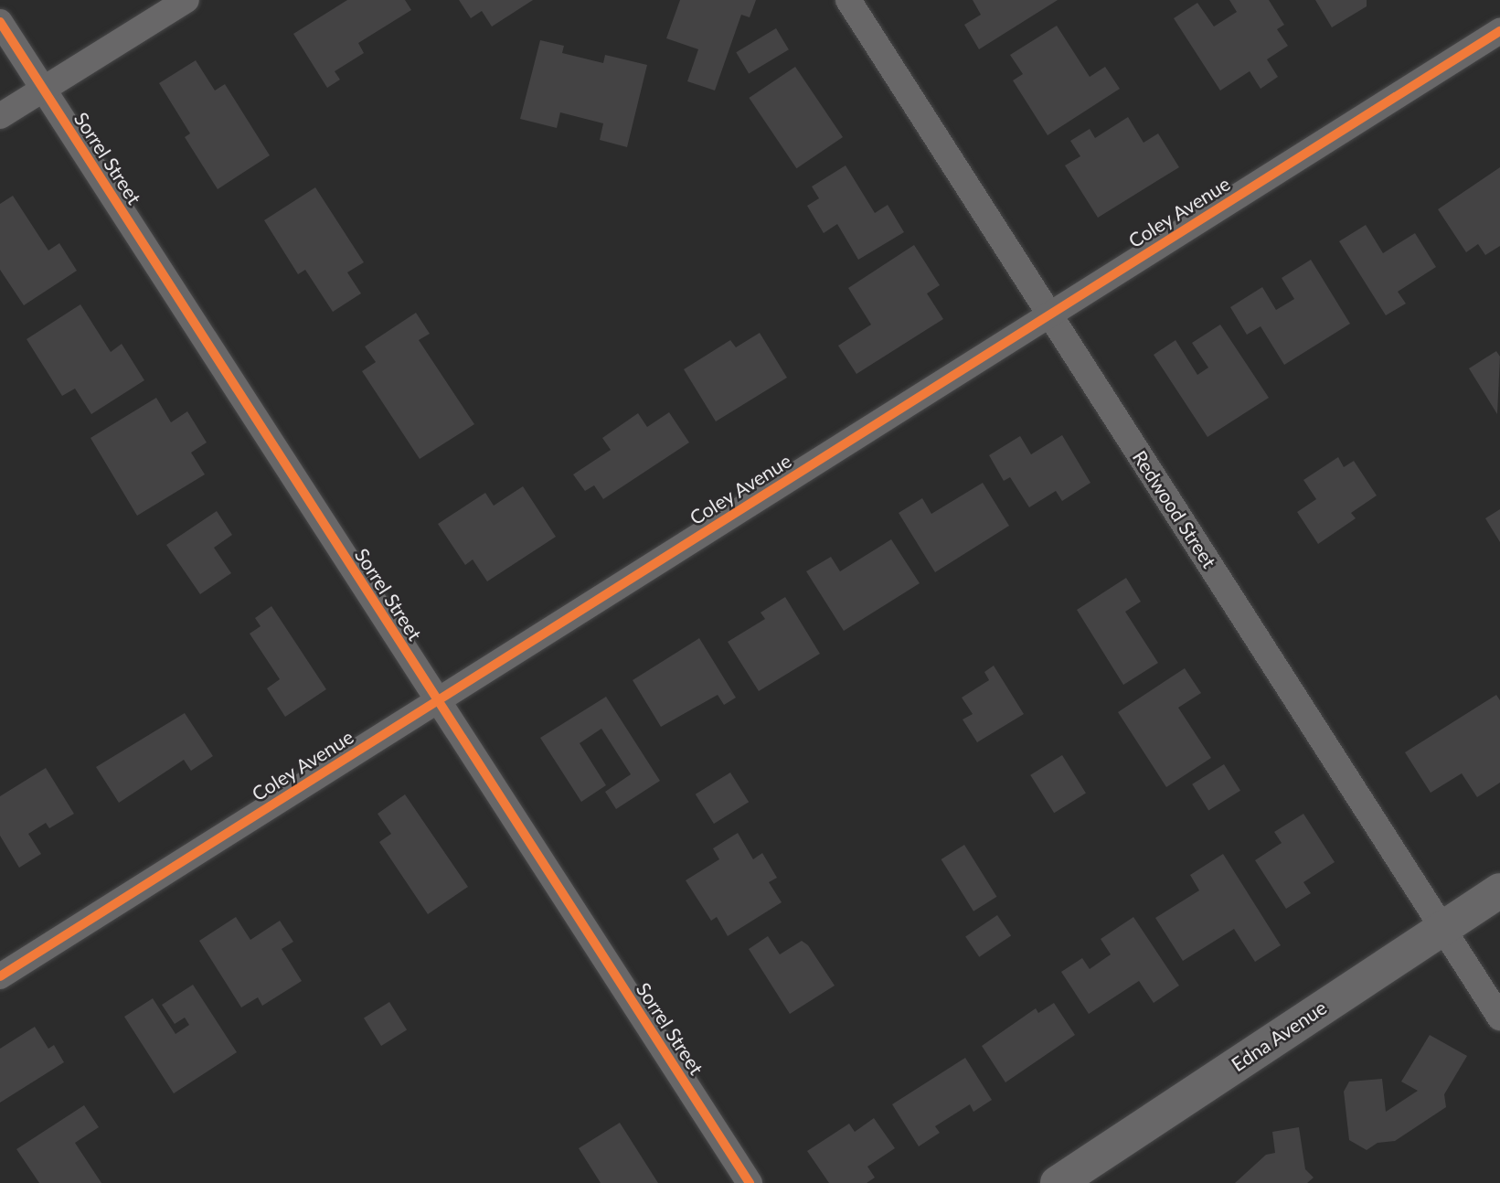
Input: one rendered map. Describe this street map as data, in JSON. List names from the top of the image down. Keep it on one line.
{"streets":{"street":["Sorrel Street","Coley Avenue","Redwood Street","Edna Avenue"]},"crossings":[["Sorrel Street","Coley Avenue"],["Coley Avenue","Redwood Street"],["Redwood Street","Edna Avenue"]]}
